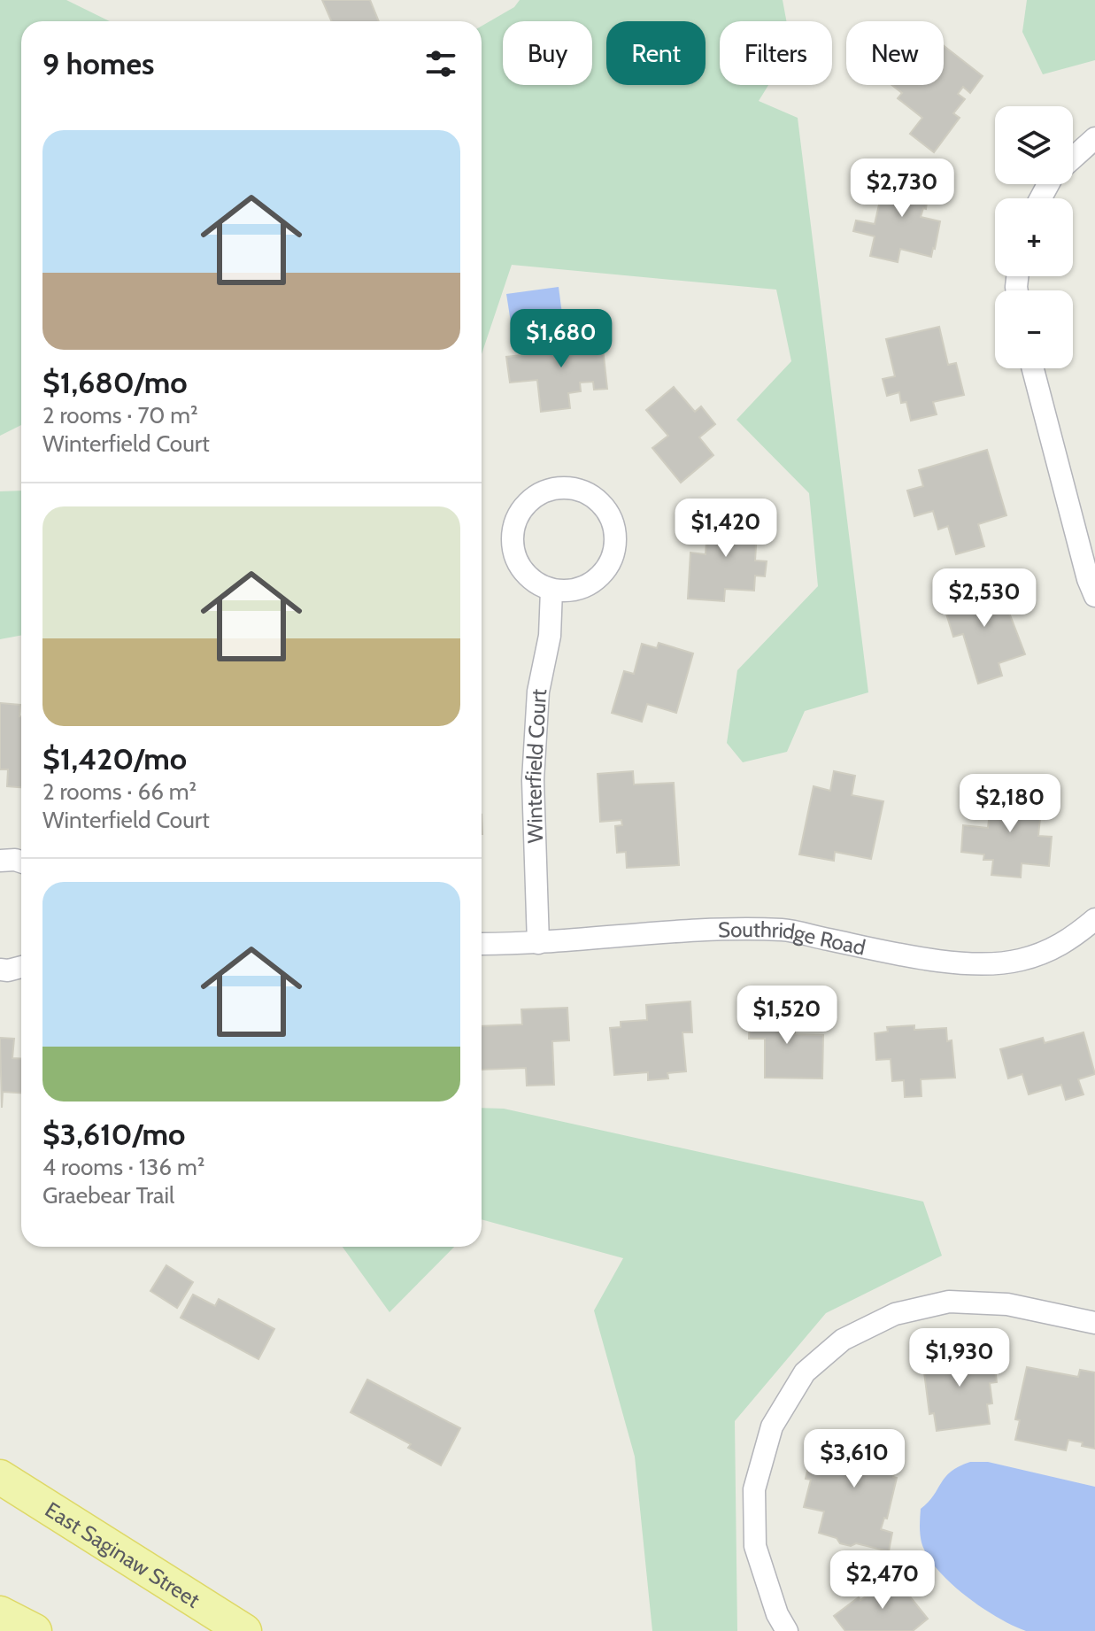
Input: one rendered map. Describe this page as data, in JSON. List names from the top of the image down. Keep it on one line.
{"streets":{"main road":["East Saginaw Street"],"street":["Winterfield Court","Southridge Road"]},"crossings":[["Winterfield Court","Southridge Road"]],"page":{"chip":["Buy","Rent","Filters","New"],"heading":"9 homes","map_buttons":["+","−"],"list":[{"name":"$1,680/mo","note":"2 rooms · 70 m² · Winterfield Court"},{"name":"$1,420/mo","note":"2 rooms · 66 m² · Winterfield Court"},{"name":"$3,610/mo","note":"4 rooms · 136 m² · Graebear Trail"}],"price":["$2,730","$1,680","$1,420","$2,530","$2,180","$1,520","$1,930","$3,610","$2,470"]}}
